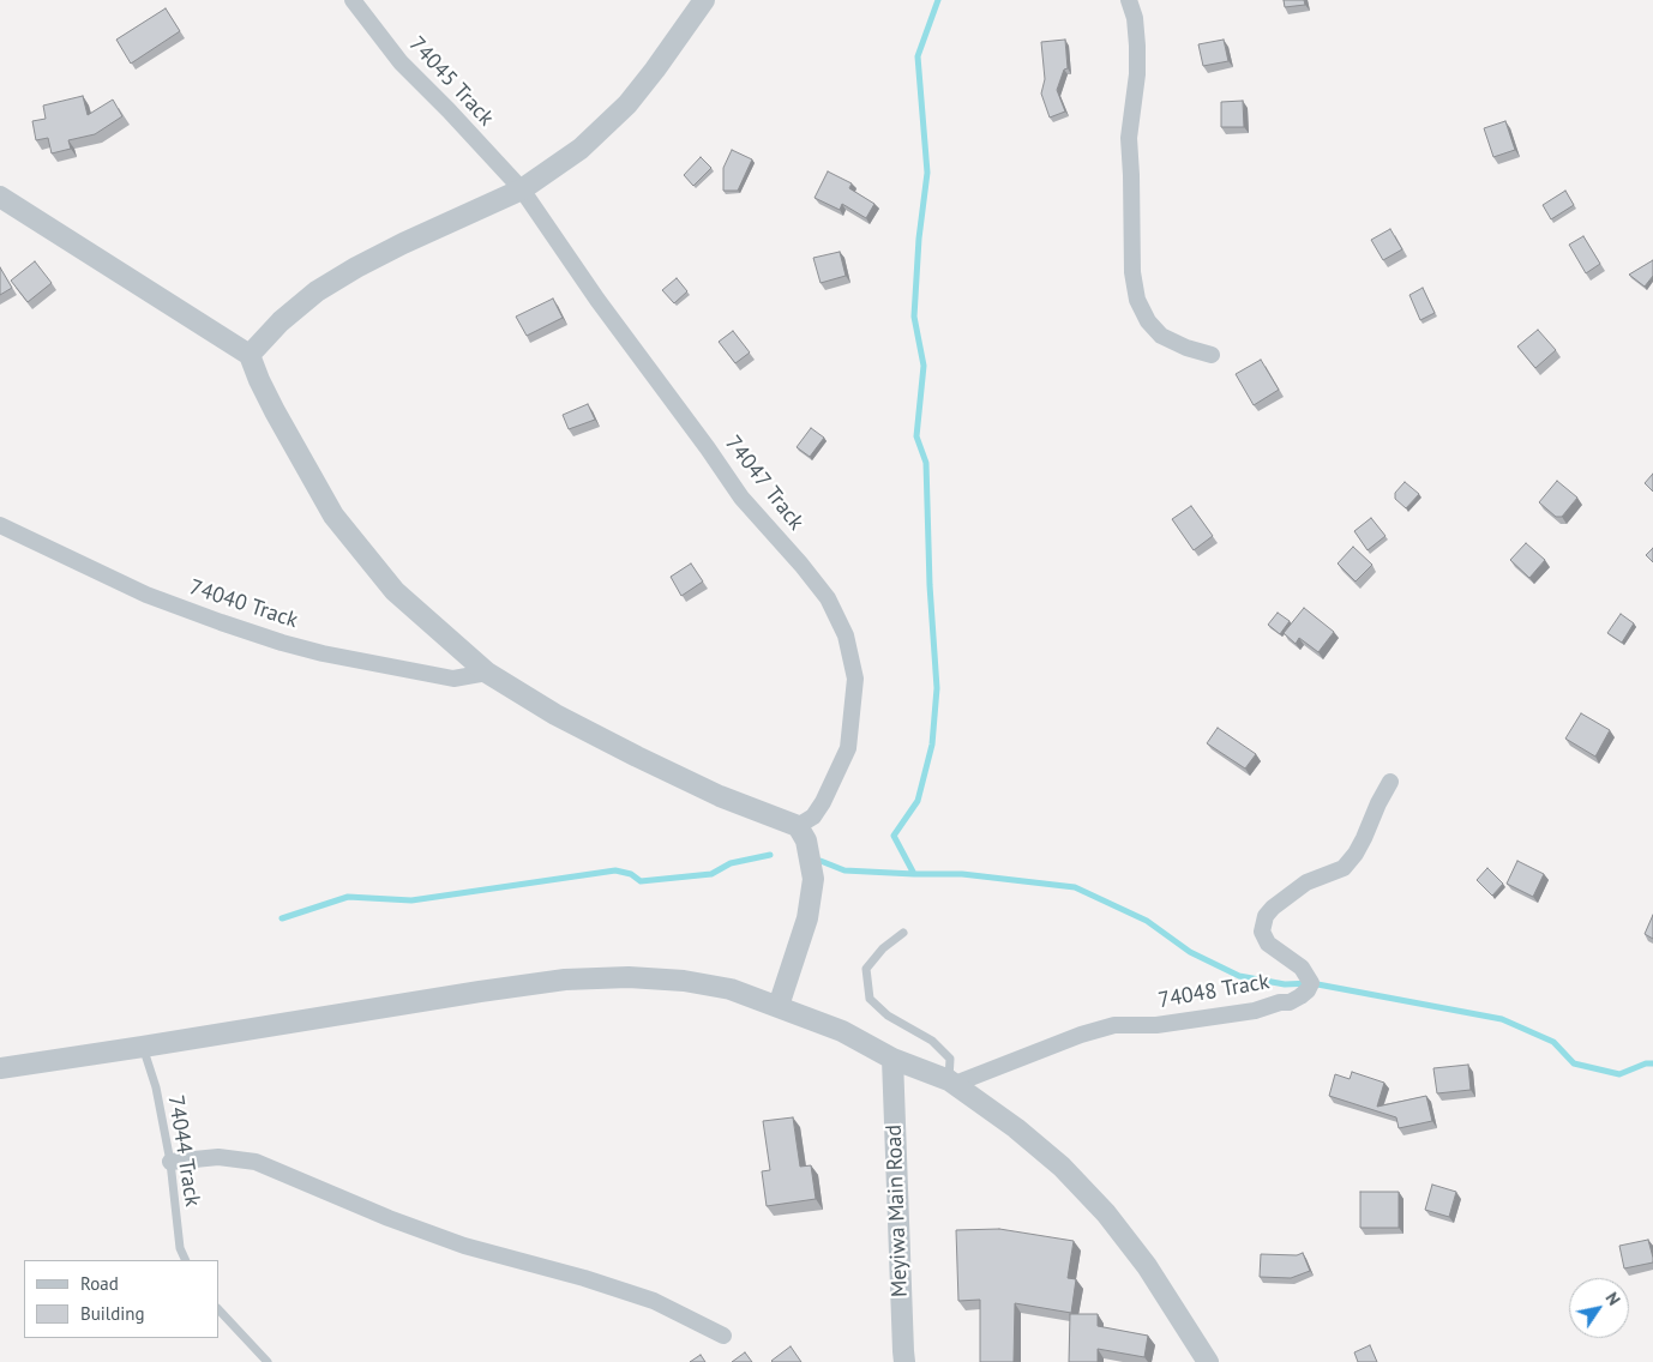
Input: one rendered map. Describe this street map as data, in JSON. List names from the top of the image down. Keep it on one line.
{"streets":{"street":["74045 Track","74047 Track","74040 Track","74048 Track","Meyiwa Main Road"],"lane":["74044 Track"]},"crossings":[["74045 Track","74047 Track"]],"legend":["Road","Building"],"north":"top right"}
